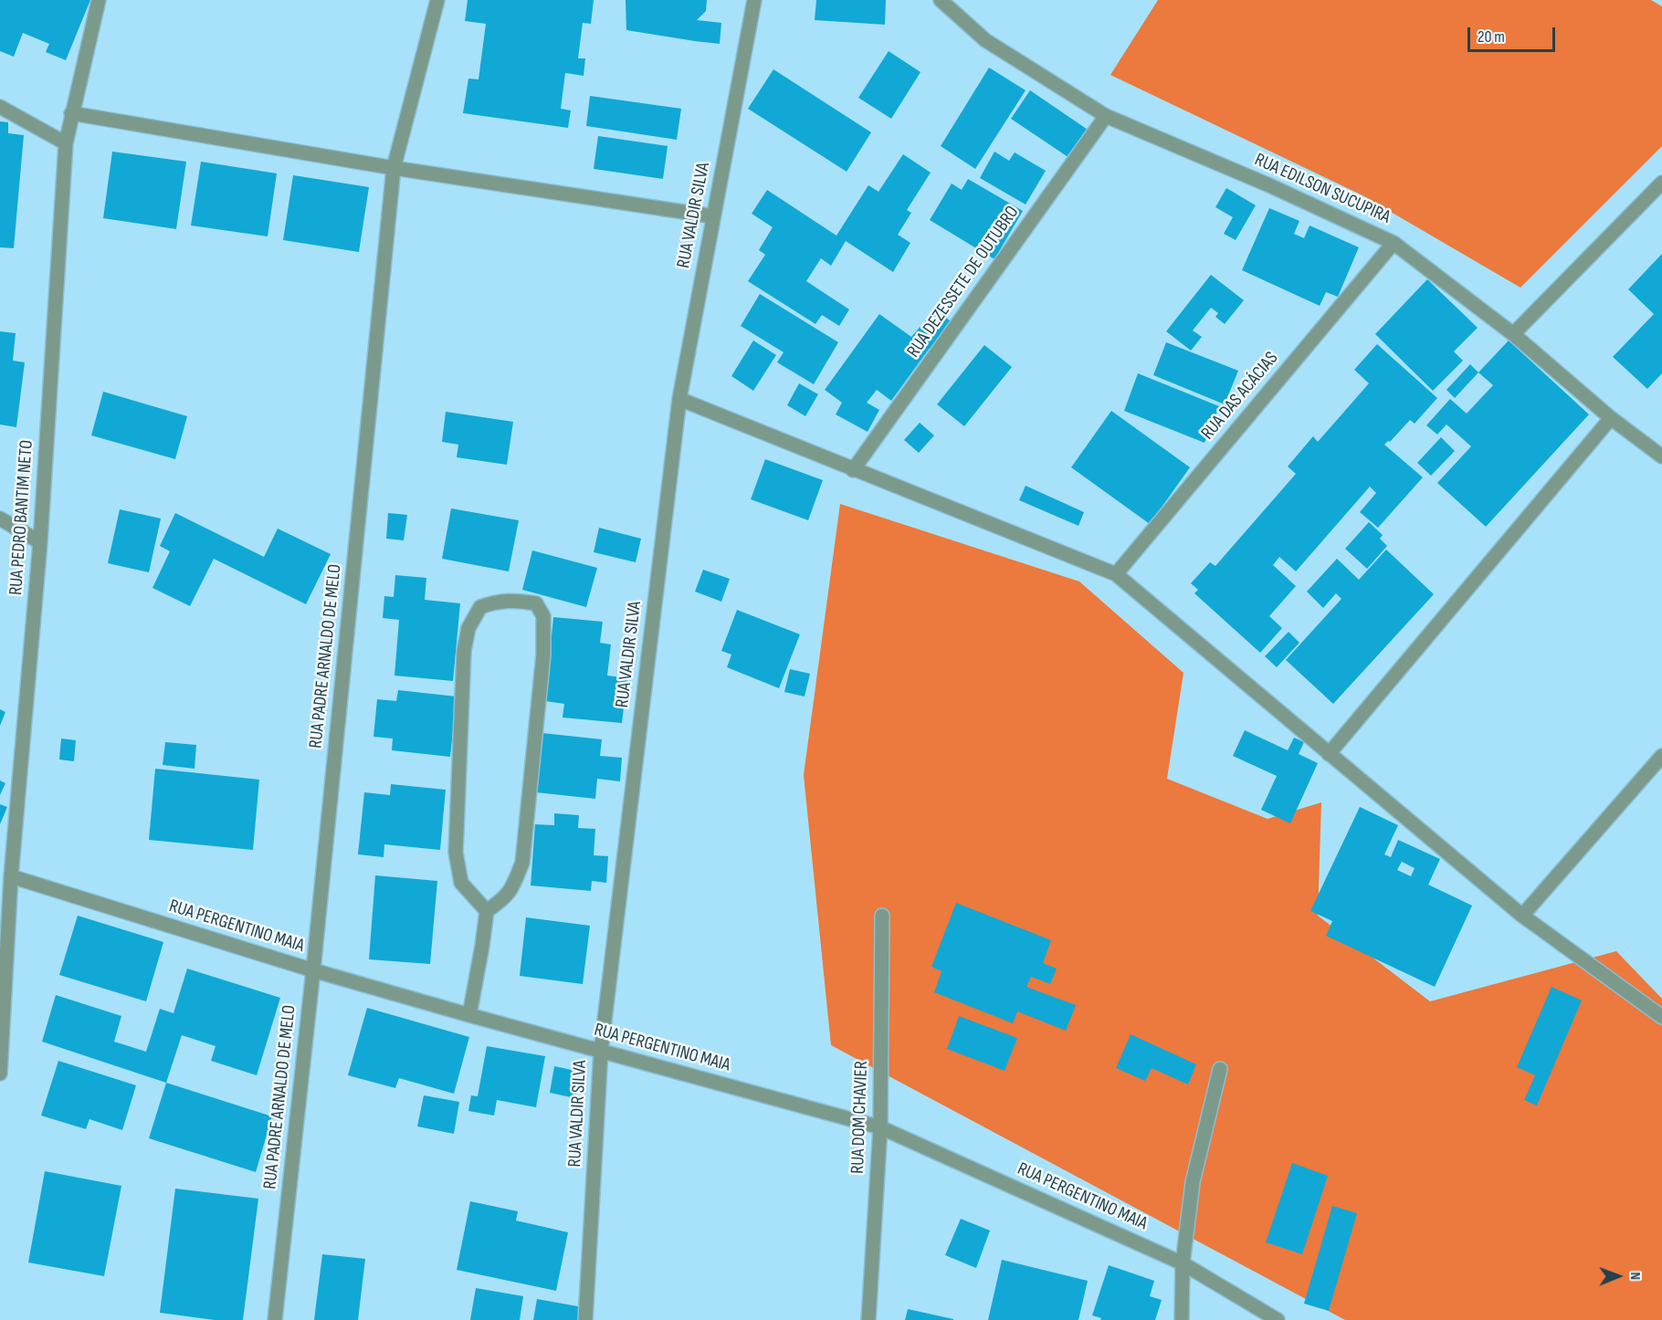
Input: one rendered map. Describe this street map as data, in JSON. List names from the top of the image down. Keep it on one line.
{"streets":{"street":["RUA EDILSON SUCUPIRA","RUA VALDIR SILVA","RUA DEZESSETE DE OUTUBRO","RUA DAS ACÁCIAS","RUA PEDRO BANTIM NETO","RUA PADRE ARNALDO DE MELO","RUA PERGENTINO MAIA","RUA DOM CHAVIER"]},"crossings":[["RUA EDILSON SUCUPIRA","RUA DEZESSETE DE OUTUBRO"],["RUA EDILSON SUCUPIRA","RUA DAS ACÁCIAS"],["RUA VALDIR SILVA","RUA PERGENTINO MAIA"],["RUA PEDRO BANTIM NETO","RUA PERGENTINO MAIA"],["RUA PADRE ARNALDO DE MELO","RUA PERGENTINO MAIA"],["RUA PERGENTINO MAIA","RUA DOM CHAVIER"]],"scale_bar":"20 m","north":"right"}
